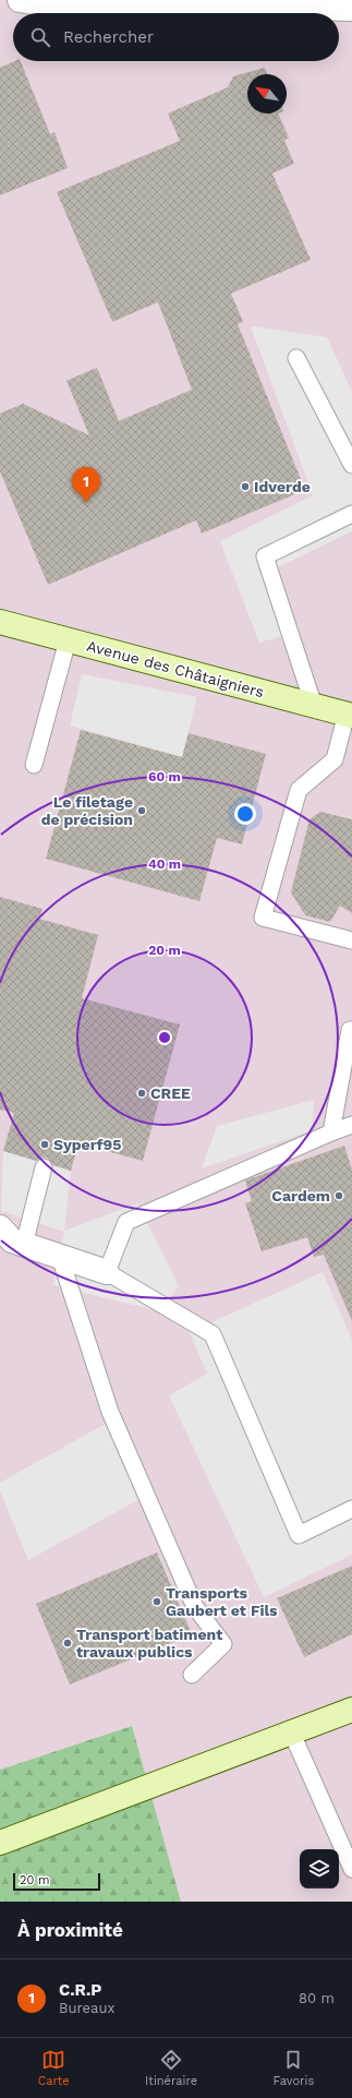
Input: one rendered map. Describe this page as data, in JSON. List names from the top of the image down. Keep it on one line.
{"streets":{"street":["Avenue des Châtaigniers"]},"places":["Idverde","Le filetage de précision","CREE","Syperf95","Cardem","Transports Gaubert et Fils","Transport batiment travaux publics"],"scale_bar":"20 m","north":"top left","page":{"search":"Rechercher","pins":"1","scale":"20 m","heading":"À proximité","list":[{"mark":"1","name":"C.R.P","note":"Bureaux","value":"80 m"}],"nav":["Carte","Itinéraire","Favoris"]},"rings":["60 m","40 m","20 m"]}
